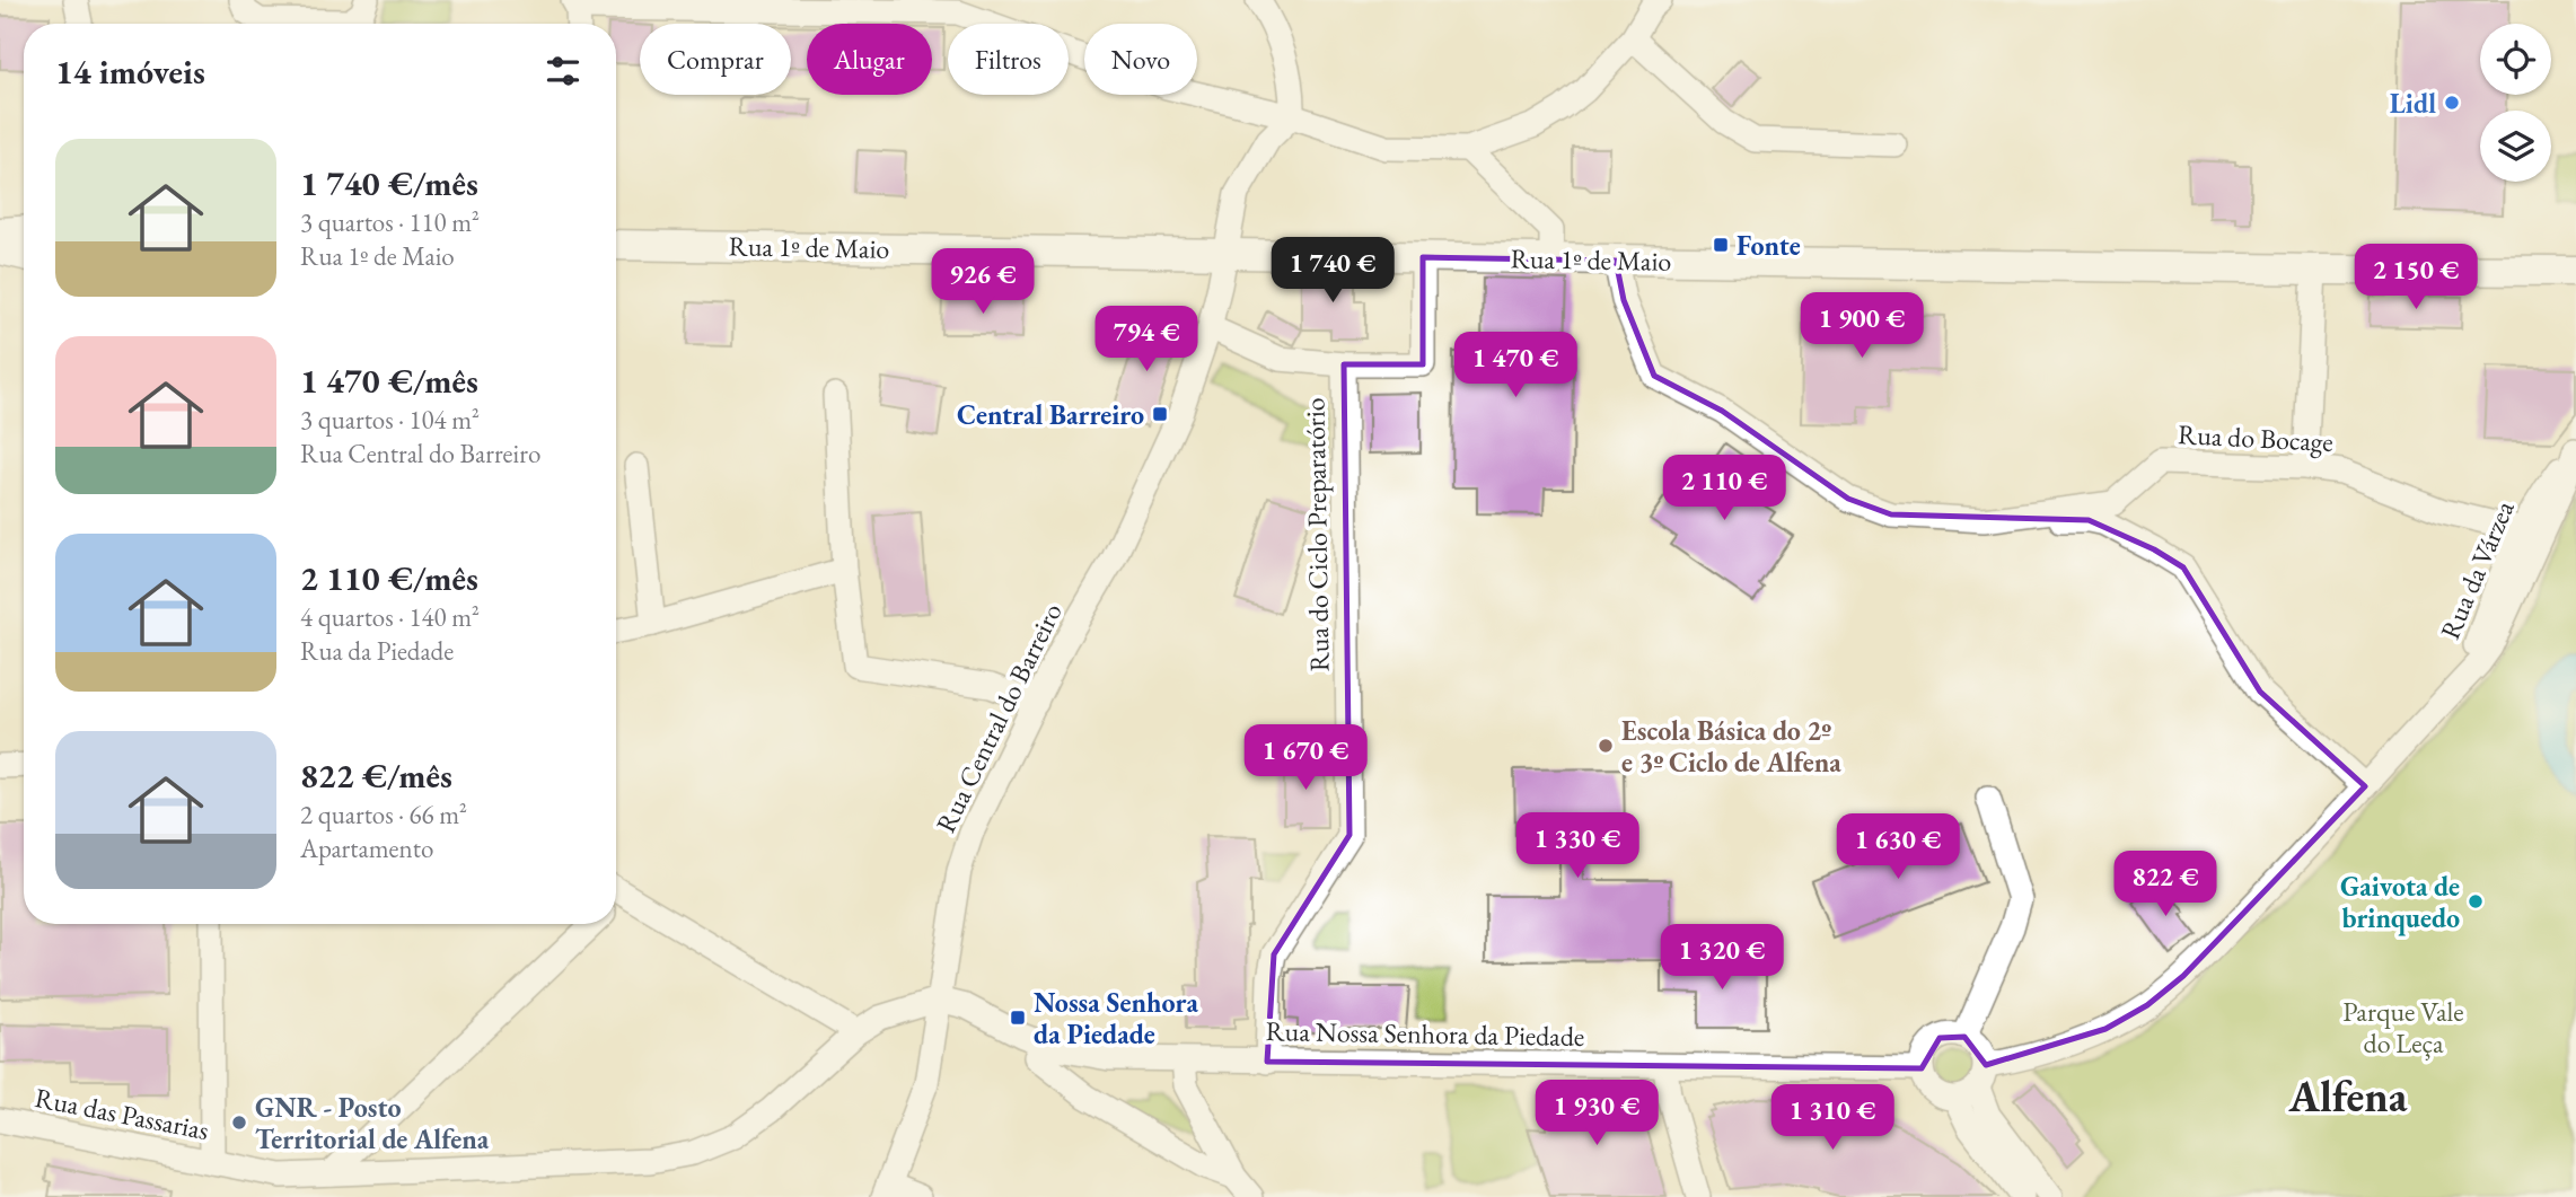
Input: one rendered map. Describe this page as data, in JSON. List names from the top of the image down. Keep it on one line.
{"streets":{"main road":["Rua 1º de Maio"],"street":["Rua do Bocage","Rua do Ciclo Preparatório","Rua da Várzea","Rua Central do Barreiro","Rua Nossa Senhora da Piedade","Rua das Passarias"]},"crossings":[["Rua 1º de Maio","Rua Central do Barreiro"],["Rua do Bocage","Rua da Várzea"],["Rua do Ciclo Preparatório","Rua Nossa Senhora da Piedade"],["Rua Central do Barreiro","Rua Nossa Senhora da Piedade"],["Rua Central do Barreiro","Rua das Passarias"],["Rua Nossa Senhora da Piedade","Rua das Passarias"]],"districts":["Alfena"],"parks":["Parque Vale do Leça"],"places":{"other":["Lidl","Escola Básica do 2º e 3º Ciclo de Alfena","Gaivota de brinquedo","GNR - Posto Territorial de Alfena"],"transit":["Fonte","Central Barreiro","Nossa Senhora da Piedade"]},"page":{"chip":["Comprar","Alugar","Filtros","Novo"],"heading":"14 imóveis","list":[{"name":"1 740 €/mês","note":"3 quartos · 110 m² · Rua 1º de Maio"},{"name":"1 470 €/mês","note":"3 quartos · 104 m² · Rua Central do Barreiro"},{"name":"2 110 €/mês","note":"4 quartos · 140 m² · Rua da Piedade"},{"name":"822 €/mês","note":"2 quartos · 66 m² · Apartamento"}],"price":["1 740 €","2 150 €","926 €","1 900 €","794 €","1 470 €","2 110 €","1 670 €","1 330 €","1 630 €","822 €","1 320 €","1 930 €","1 310 €"]}}
